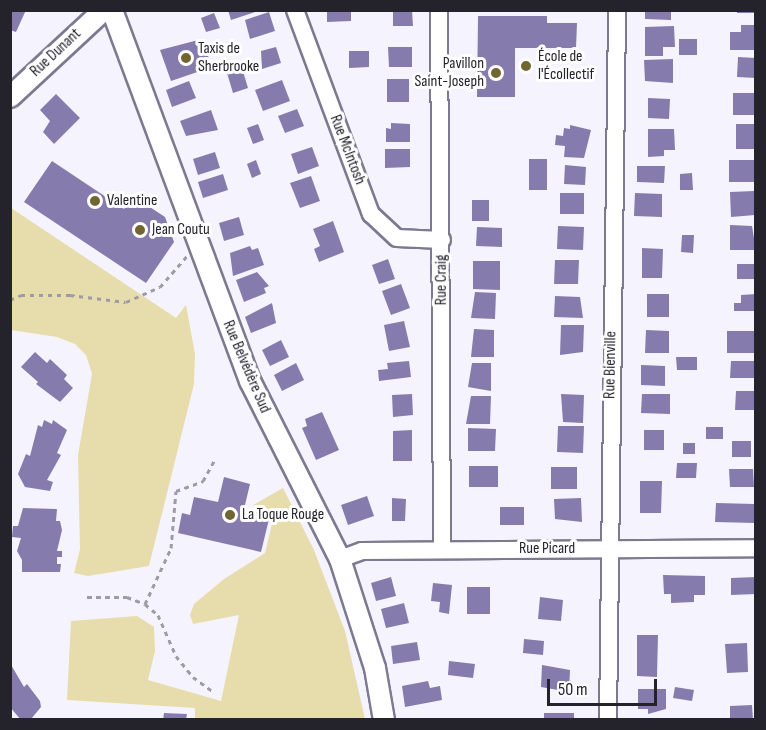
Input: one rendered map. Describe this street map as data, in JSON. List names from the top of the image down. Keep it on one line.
{"streets":{"street":["Rue Dunant","Rue McIntosh","Rue Craig","Rue Bienville","Rue Belvédère Sud","Rue Picard"]},"crossings":[["Rue McIntosh","Rue Craig"],["Rue Craig","Rue Picard"],["Rue Bienville","Rue Picard"],["Rue Belvédère Sud","Rue Picard"]],"places":["Taxis de Sherbrooke","École de l'Écollectif","Pavillon Saint-Joseph","Valentine","Jean Coutu","La Toque Rouge"],"scale_bar":"50 m"}
